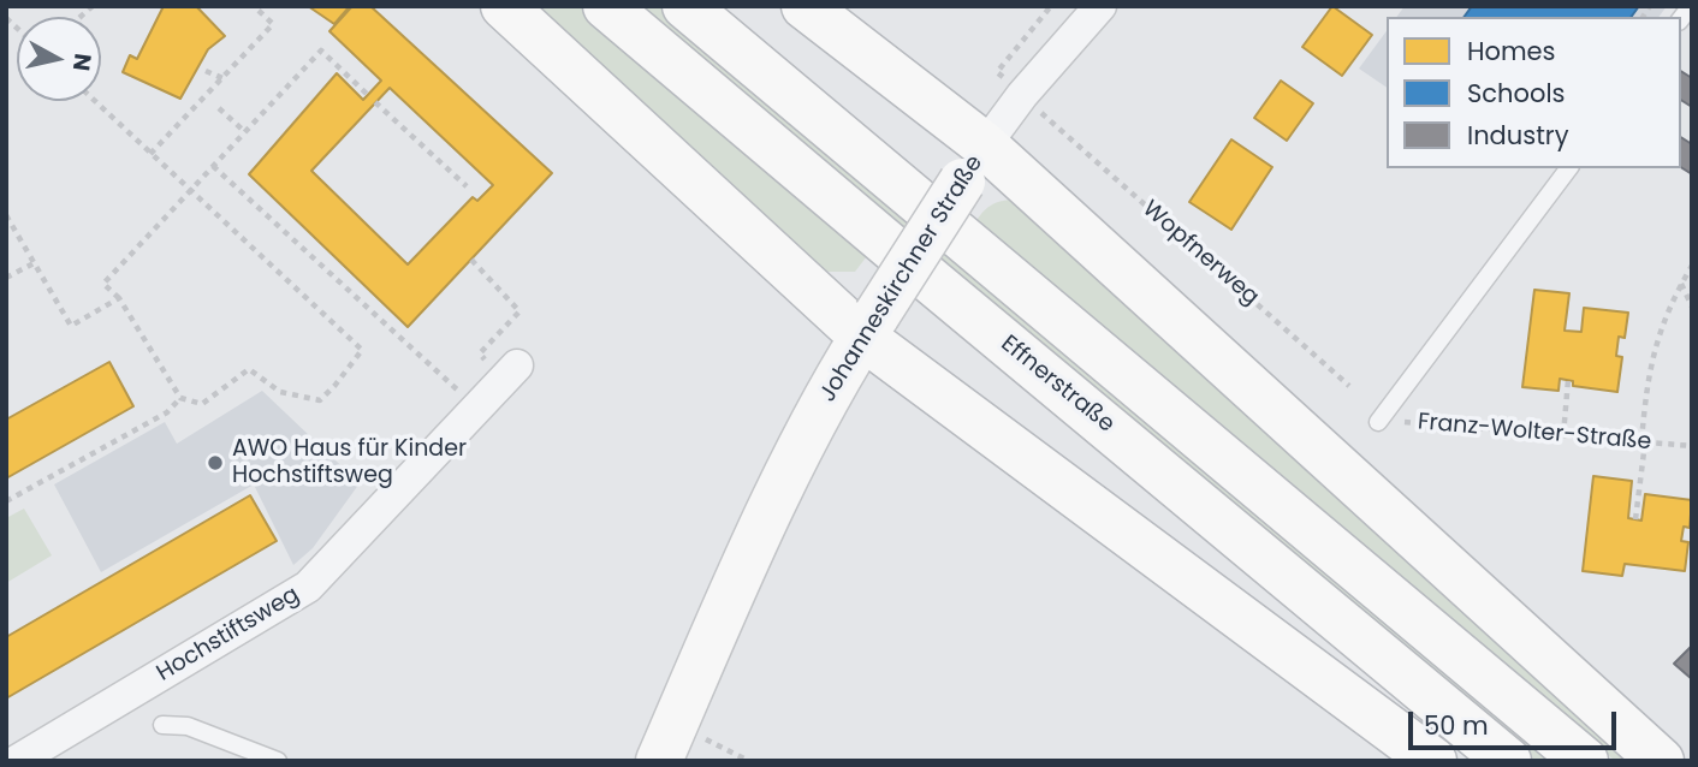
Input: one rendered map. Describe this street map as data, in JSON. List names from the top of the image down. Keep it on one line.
{"streets":{"main road":["Johanneskirchner Straße","Effnerstraße"],"street":["Hochstiftsweg"],"path":["Wopfnerweg","Franz-Wolter-Straße"]},"places":["AWO Haus für Kinder Hochstiftsweg"],"legend":["Homes","Schools","Industry"],"scale_bar":"50 m","north":"right"}
